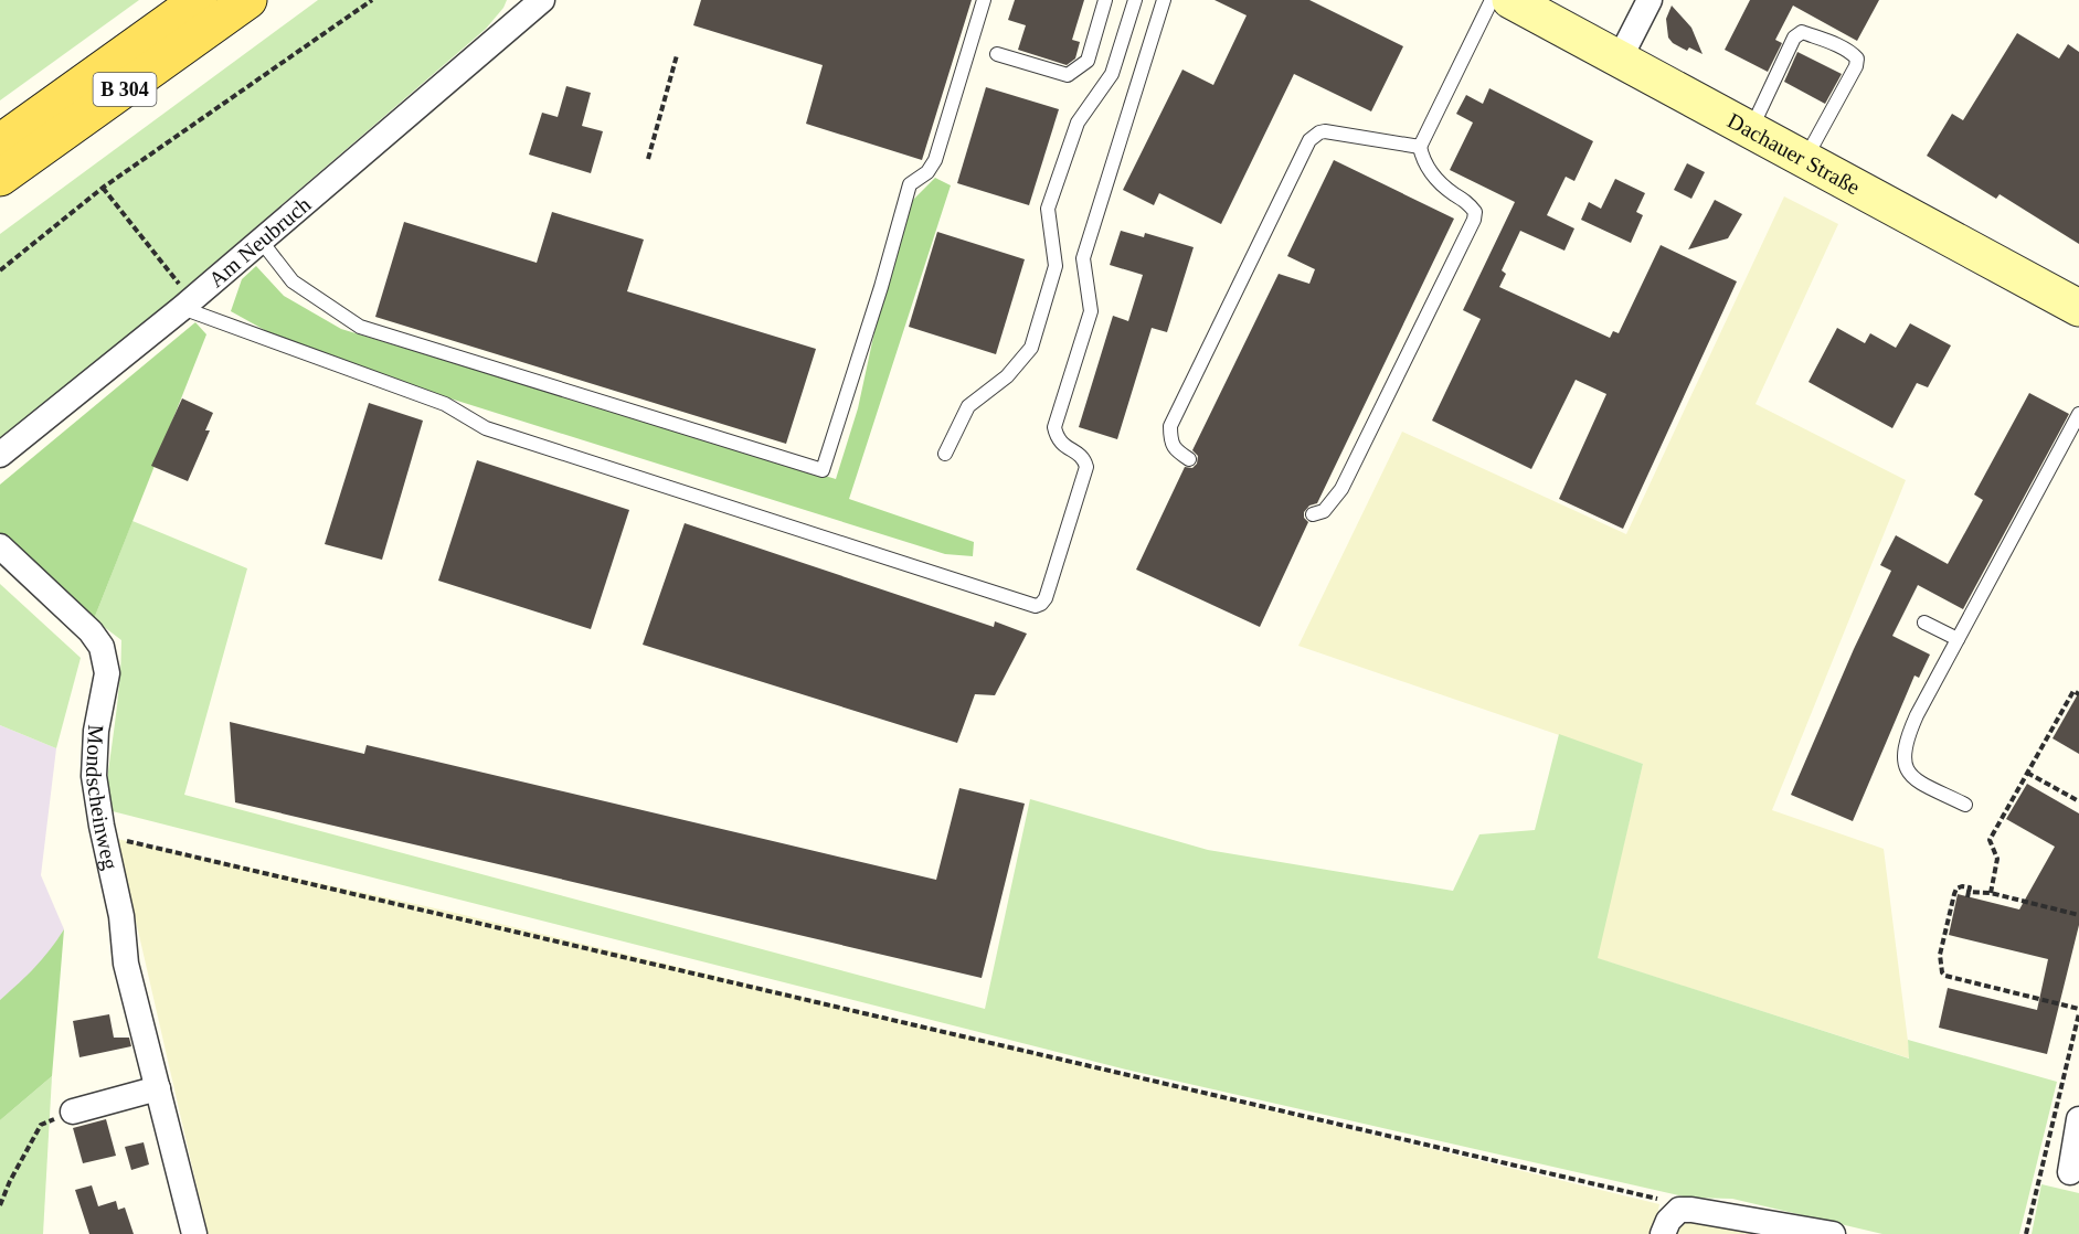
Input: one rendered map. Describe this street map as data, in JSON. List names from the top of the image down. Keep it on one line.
{"streets":{"main road":["B 304","Dachauer Straße"],"street":["Am Neubruch","Mondscheinweg"]}}
